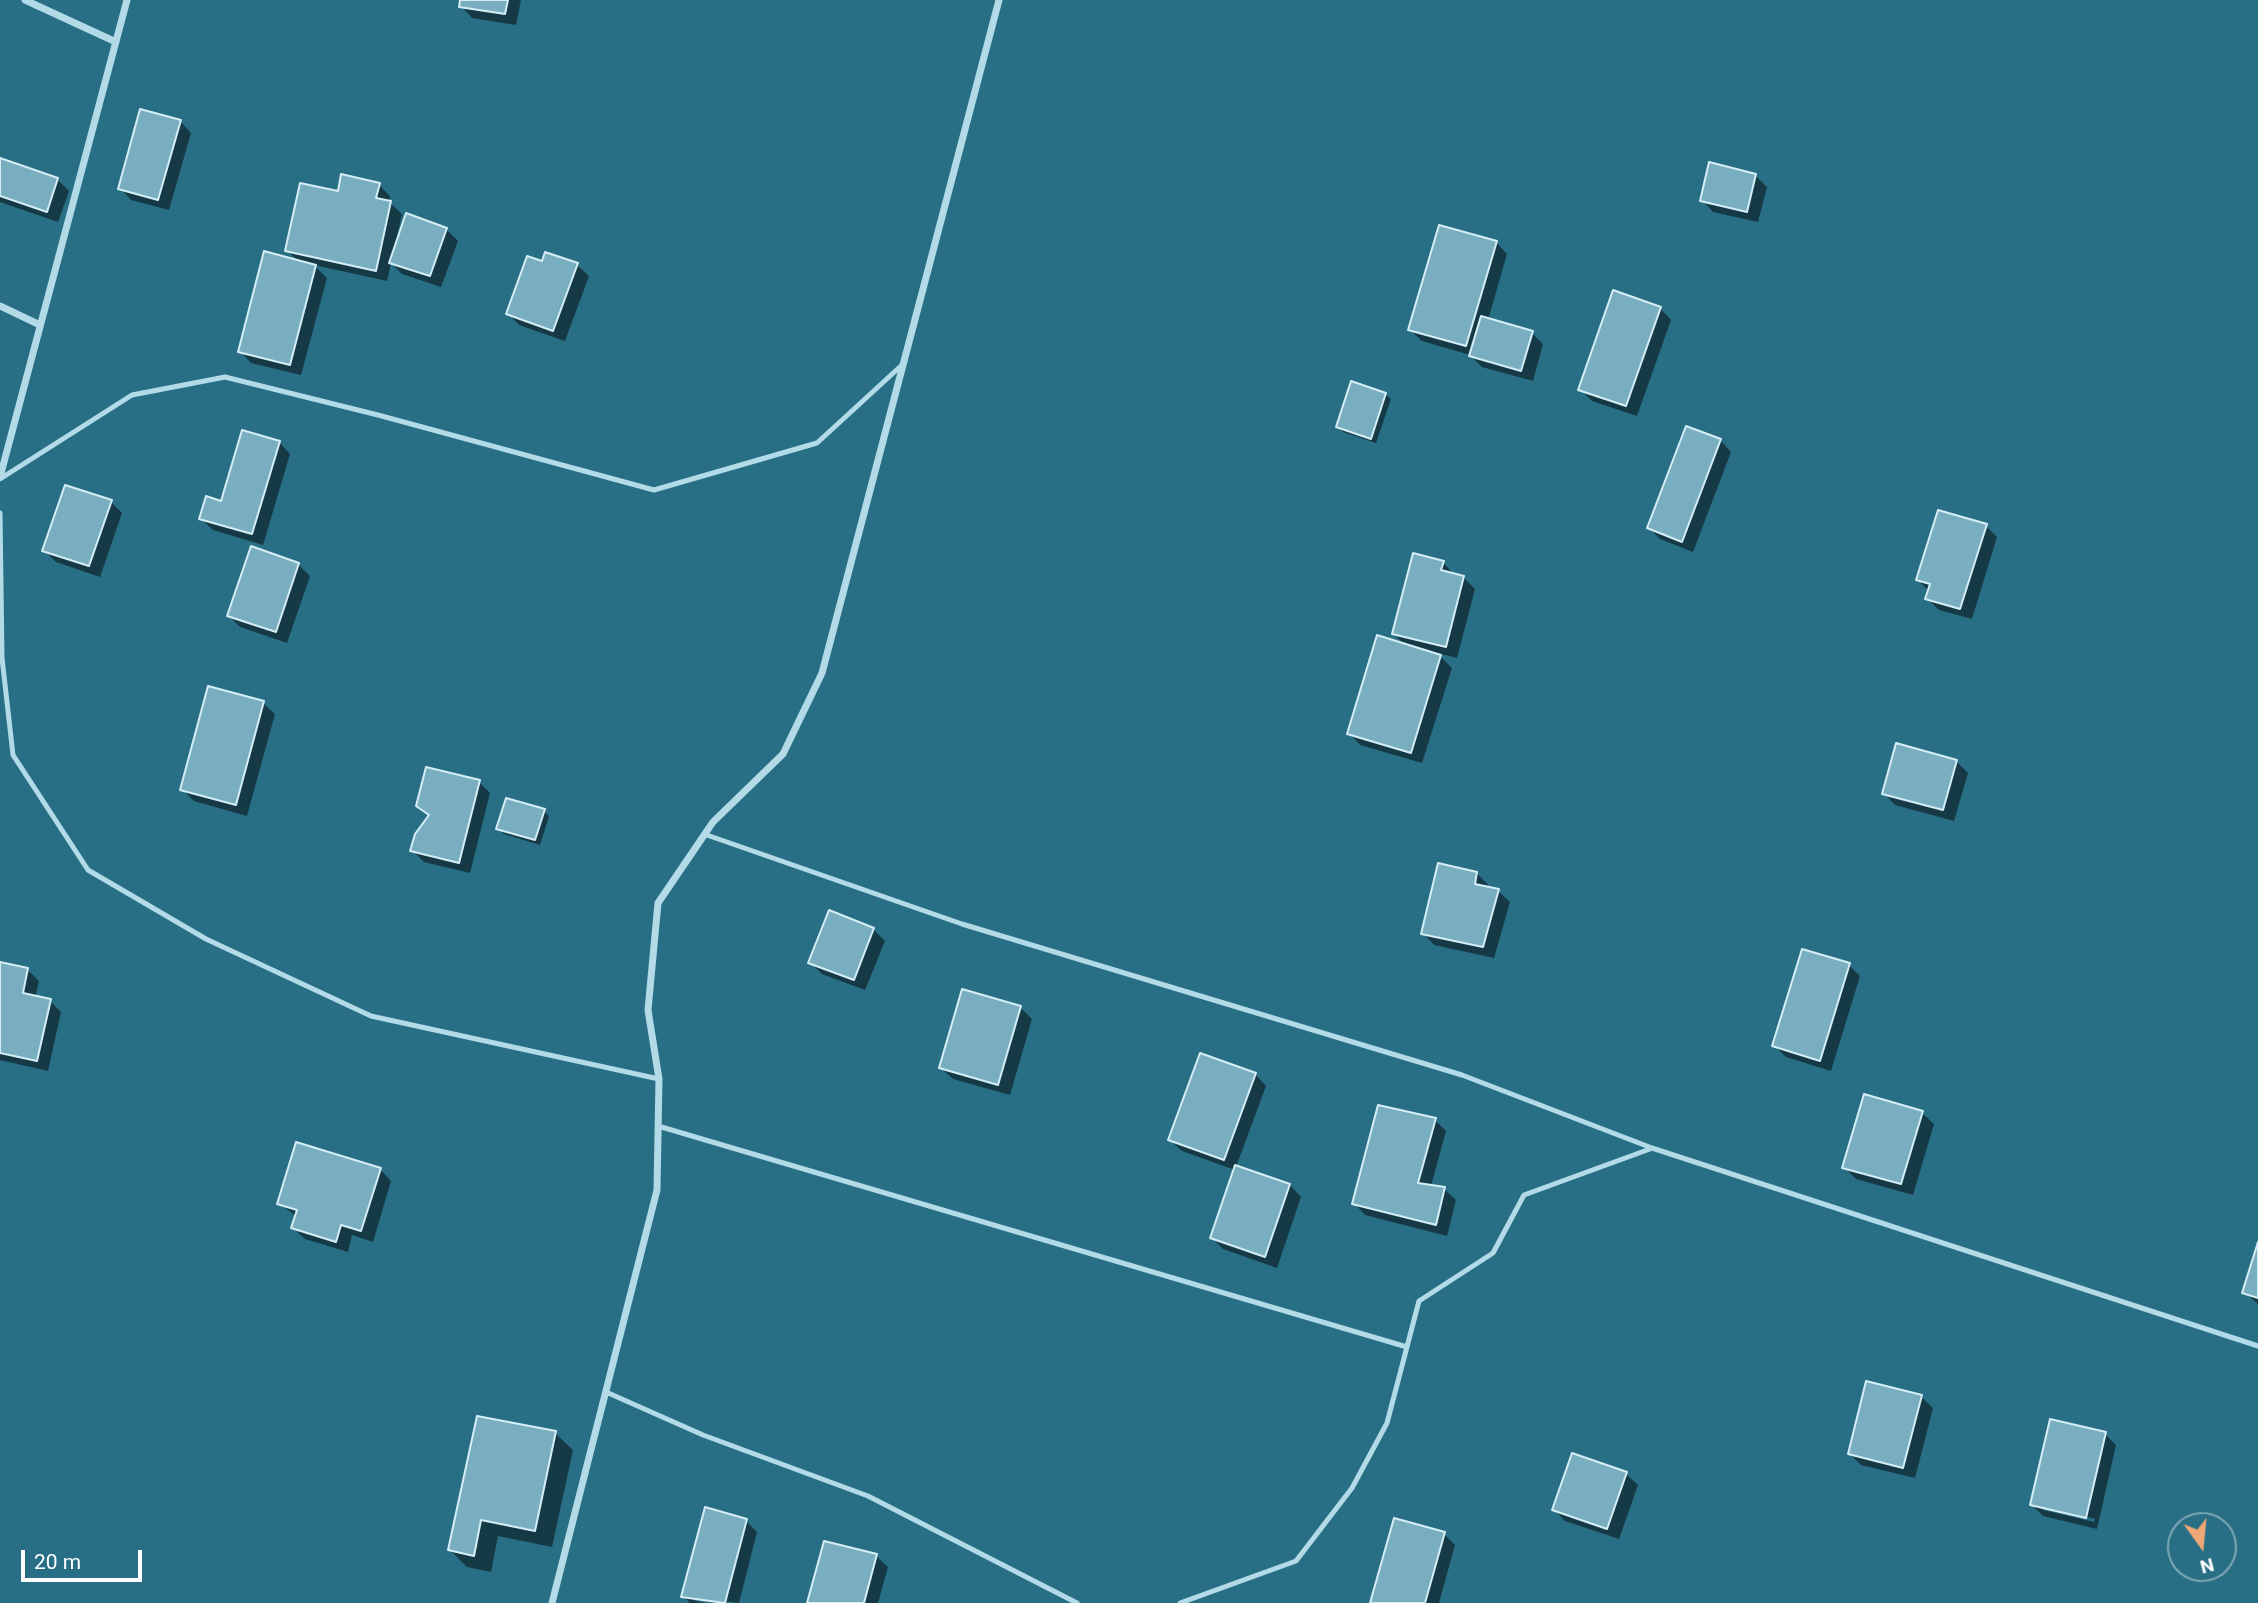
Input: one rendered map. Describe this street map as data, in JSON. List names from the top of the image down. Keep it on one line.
{"scale_bar":"20 m","north":"bottom"}
